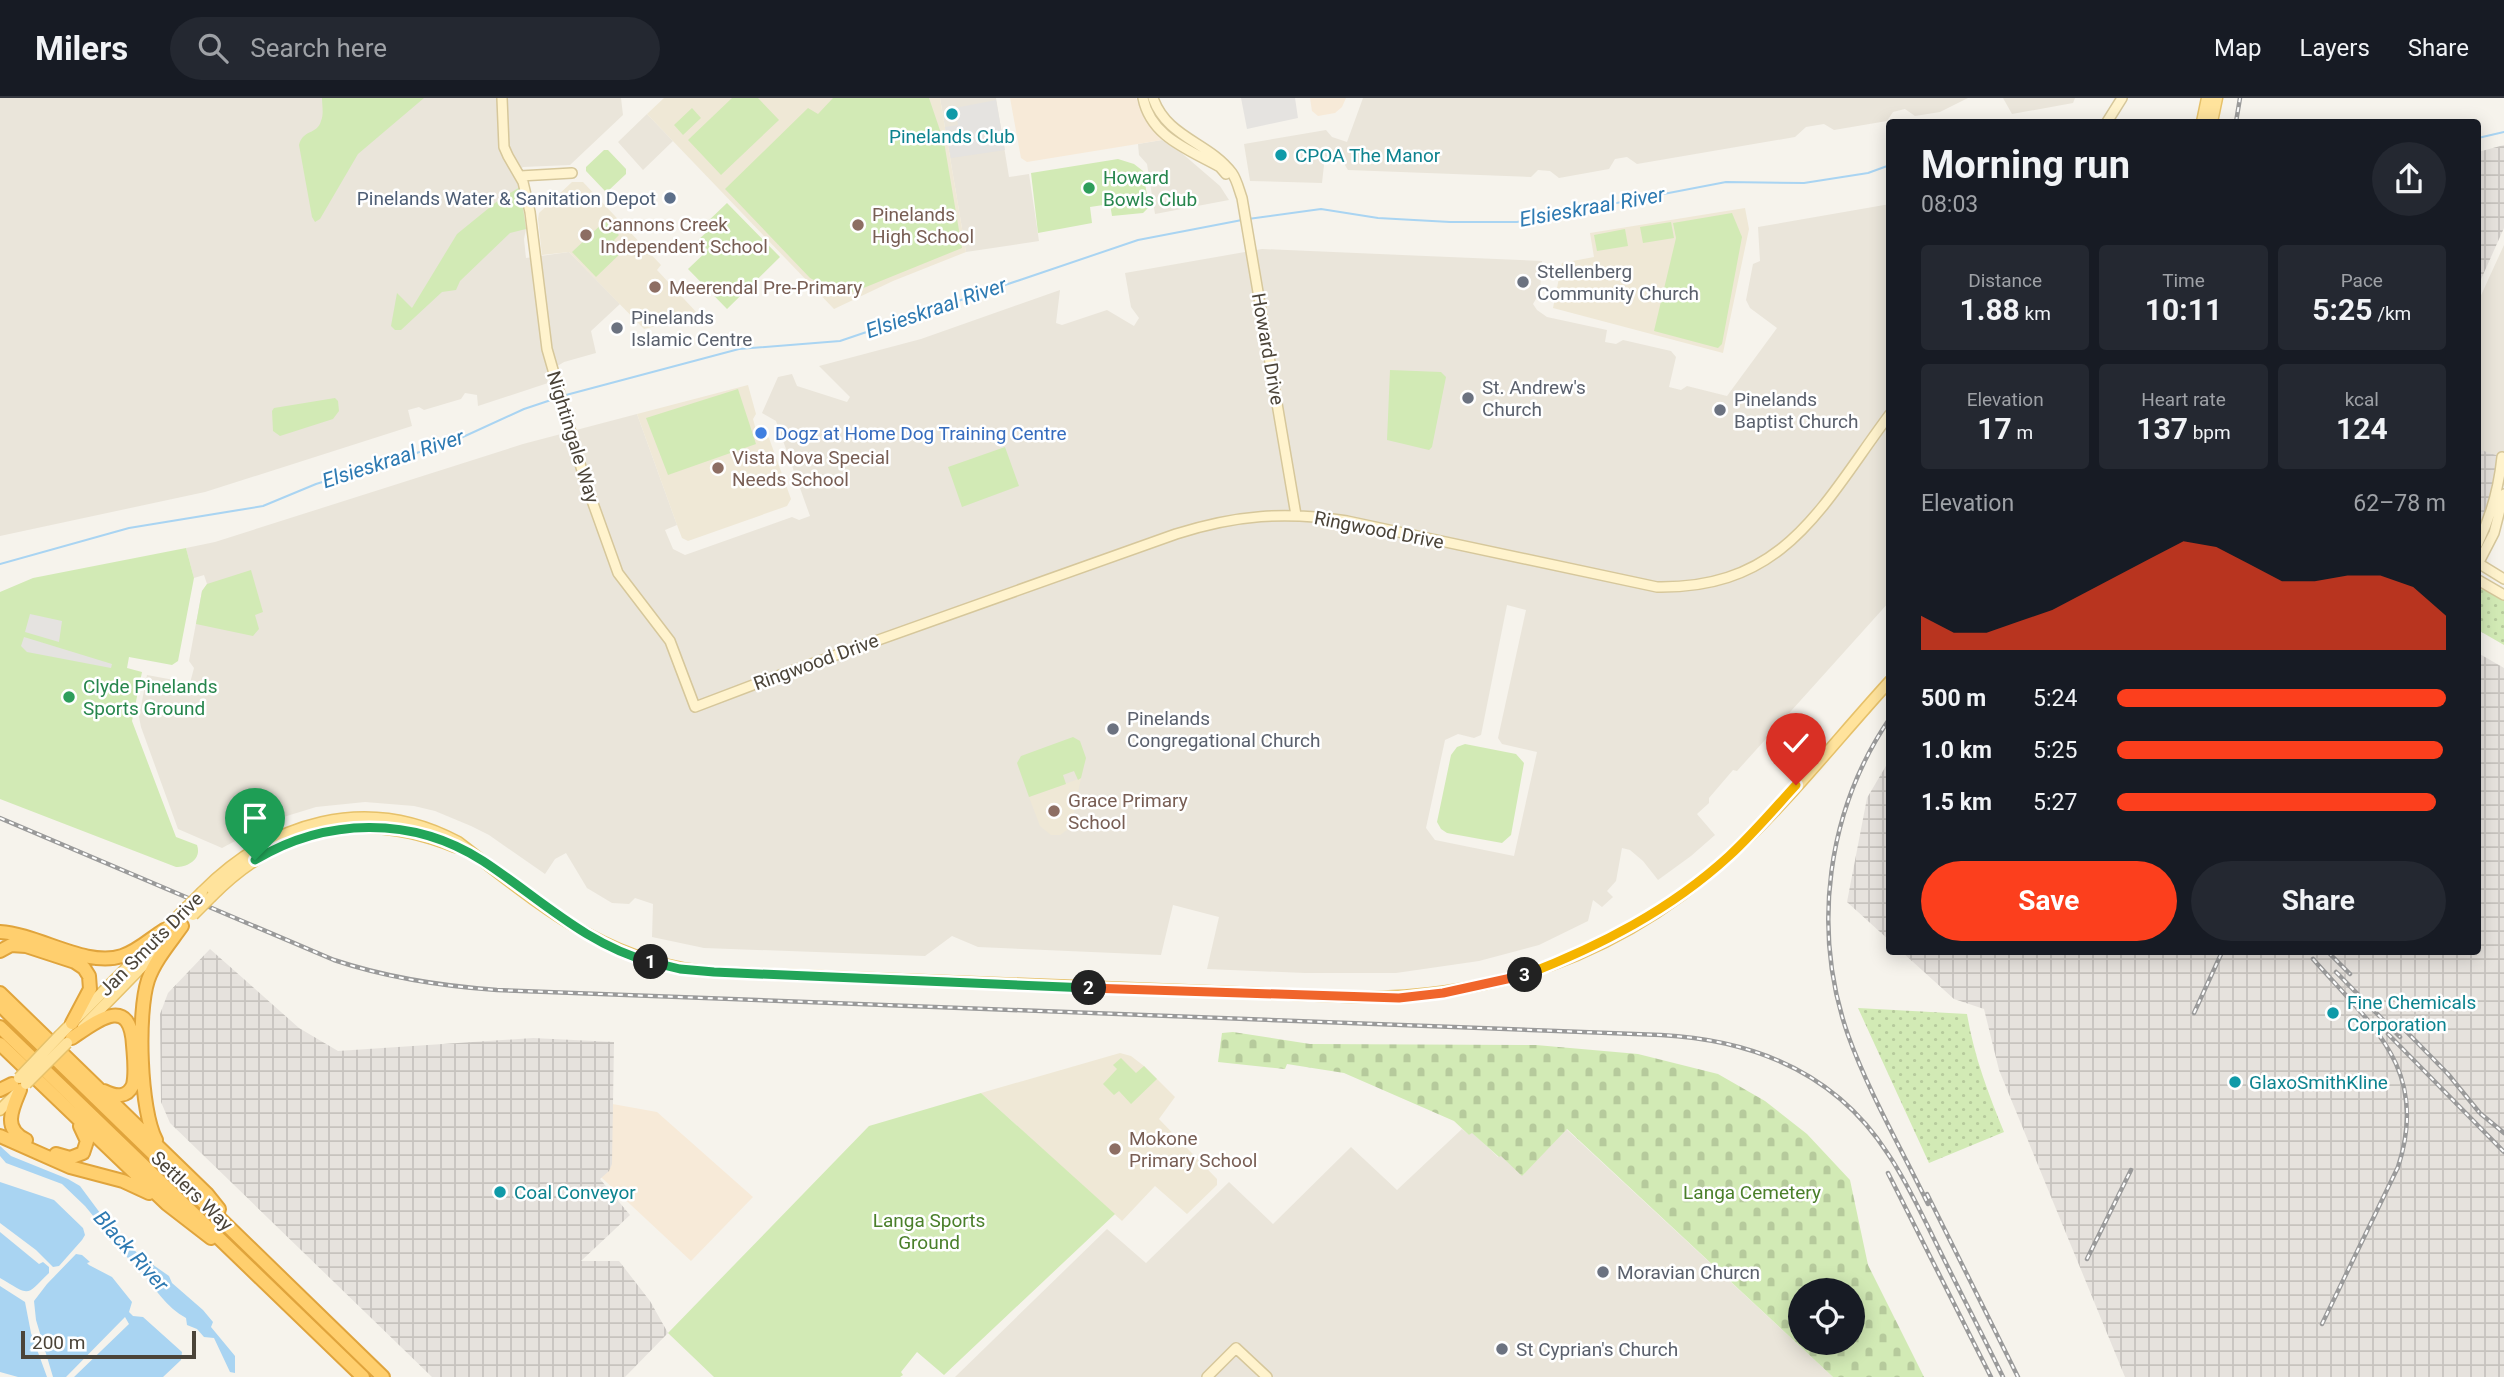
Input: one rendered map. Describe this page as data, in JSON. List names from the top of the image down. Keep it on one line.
{"streets":{"highway":["Settlers Way"],"main road":["Jan Smuts Drive"],"street":["Howard Drive","Nightingale Way","Ringwood Drive"]},"crossings":[["Howard Drive","Ringwood Drive"],["Nightingale Way","Ringwood Drive"]],"water":["Elsieskraal River","Black River"],"parks":["Langa Cemetery","Langa Sports Ground"],"places":["Pinelands Club","CPOA The Manor","Howard Bowls Club","Pinelands Water & Sanitation Depot","Pinelands High School","Cannons Creek Independent School","Stellenberg Community Church","Meerendal Pre-Primary","Pinelands Islamic Centre","St. Andrew's Church","Pinelands Baptist Church","Dogz at Home Dog Training Centre","Vista Nova Special Needs School","Clyde Pinelands Sports Ground","Pinelands Congregational Church","Grace Primary School","Fine Chemicals Corporation","GlaxoSmithKline","Mokone Primary School","Coal Conveyor","Moravian Churcn","St Cyprian's Church"],"scale_bar":"200 m","page":{"header":"Milers","search":"Search here","nav":["Map","Layers","Share"],"heading":["Morning run","08:03"],"stats":[["Distance","1.88 km"],["Time","10:11"],["Pace","5:25 /km"],["Elevation","17 m"],["Heart rate","137 bpm"],["kcal","124"]],"chart":["Elevation","62–78 m"],"list":[{"name":"500 m","note":"5:24"},{"name":"1.0 km","note":"5:25"},{"name":"1.5 km","note":"5:27"}],"buttons":["Save","Share"],"pins":["1","3","2"],"scale":"200 m"}}
